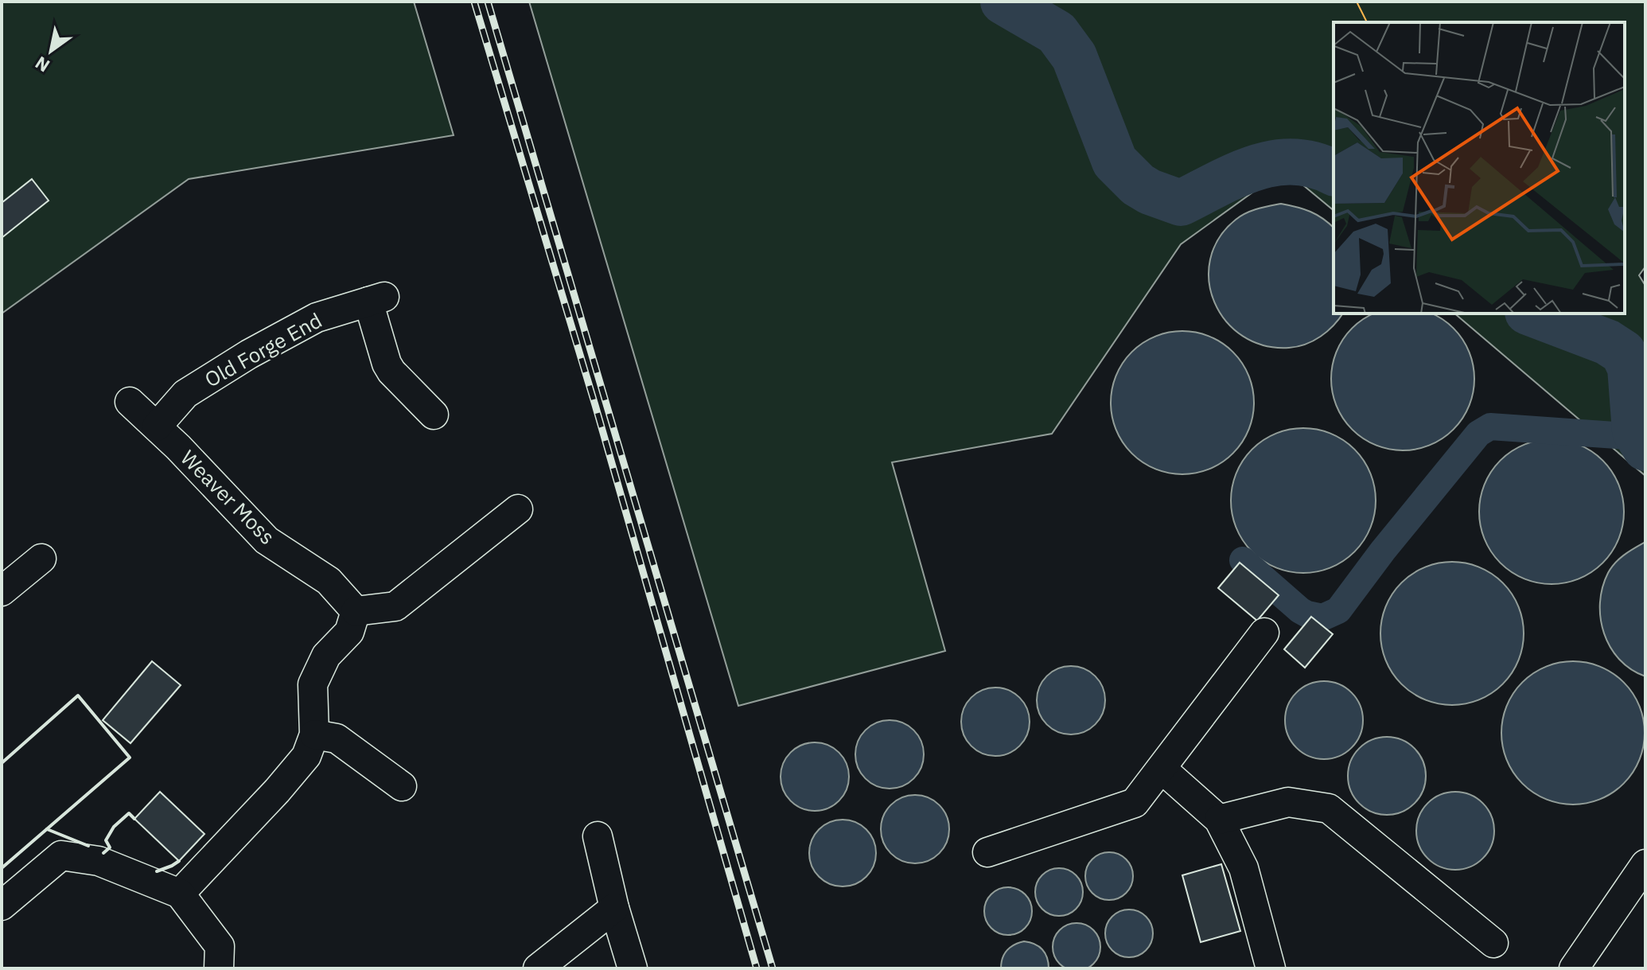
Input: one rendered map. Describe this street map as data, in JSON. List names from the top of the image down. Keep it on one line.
{"streets":{"street":["Old Forge End","Weaver Moss"]},"crossings":[["Old Forge End","Weaver Moss"]],"north":"bottom left"}
